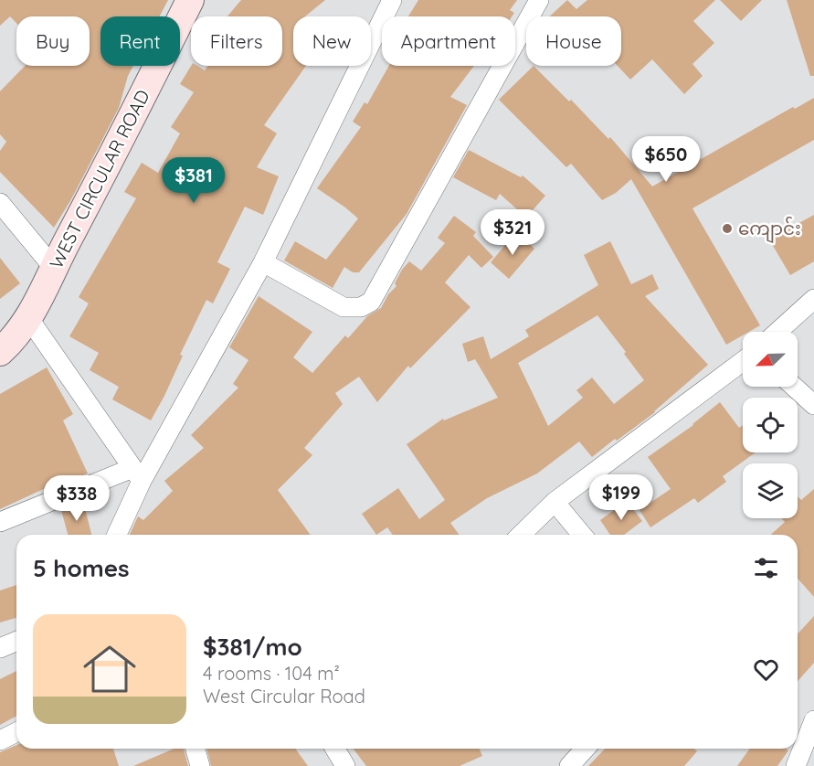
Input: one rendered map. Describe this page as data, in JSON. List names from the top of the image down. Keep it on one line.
{"streets":{"street":["WEST CIRCULAR ROAD"]},"places":["ကျောင်း"],"north":"bottom left","page":{"chip":["Buy","Rent","Filters","New","Apartment","House"],"price":["$650","$381","$321","$199","$338"],"heading":"5 homes","list":[{"name":"$381/mo","note":"4 rooms · 104 m² · West Circular Road"}]}}
